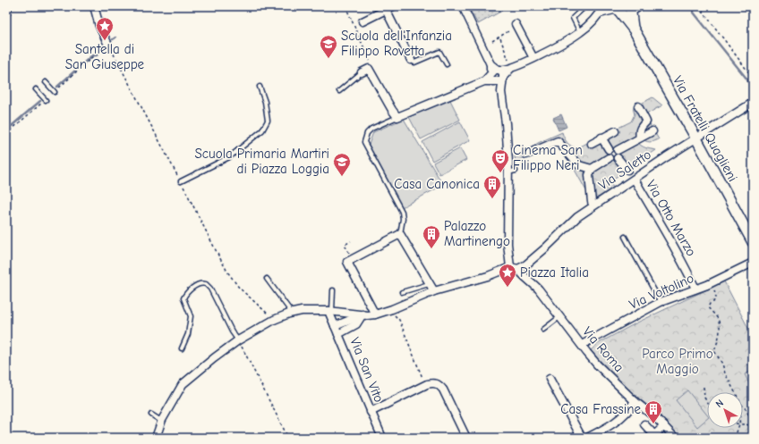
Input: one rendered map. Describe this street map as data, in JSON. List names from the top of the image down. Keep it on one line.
{"streets":{"street":["Via Fratelli Quaglieni","Via Saletto","Via Otto Marzo","Via Voltolino","Via Roma","Via San Vito"]},"crossings":[["Via Fratelli Quaglieni","Via Saletto"],["Via Saletto","Via Otto Marzo"],["Via Saletto","Via Roma"],["Via Otto Marzo","Via Voltolino"],["Via Voltolino","Via Roma"]],"parks":["Parco Primo Maggio"],"places":{"place":["Santella di San Giuseppe","Piazza Italia"],"school or university":["Scuola dell'Infanzia Filippo Rovetta","Scuola Primaria Martiri di Piazza Loggia"],"theatre":["Cinema San Filippo Neri"],"building":["Casa Canonica","Palazzo Martinengo","Casa Frassine"]},"north":"top left"}
